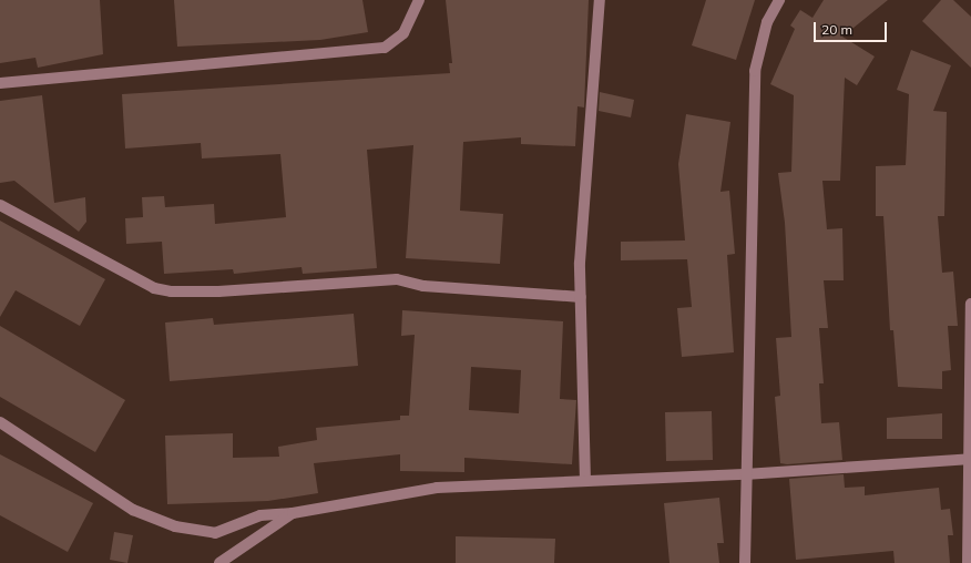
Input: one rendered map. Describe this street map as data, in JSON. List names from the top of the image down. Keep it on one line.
{"scale_bar":"20 m"}
